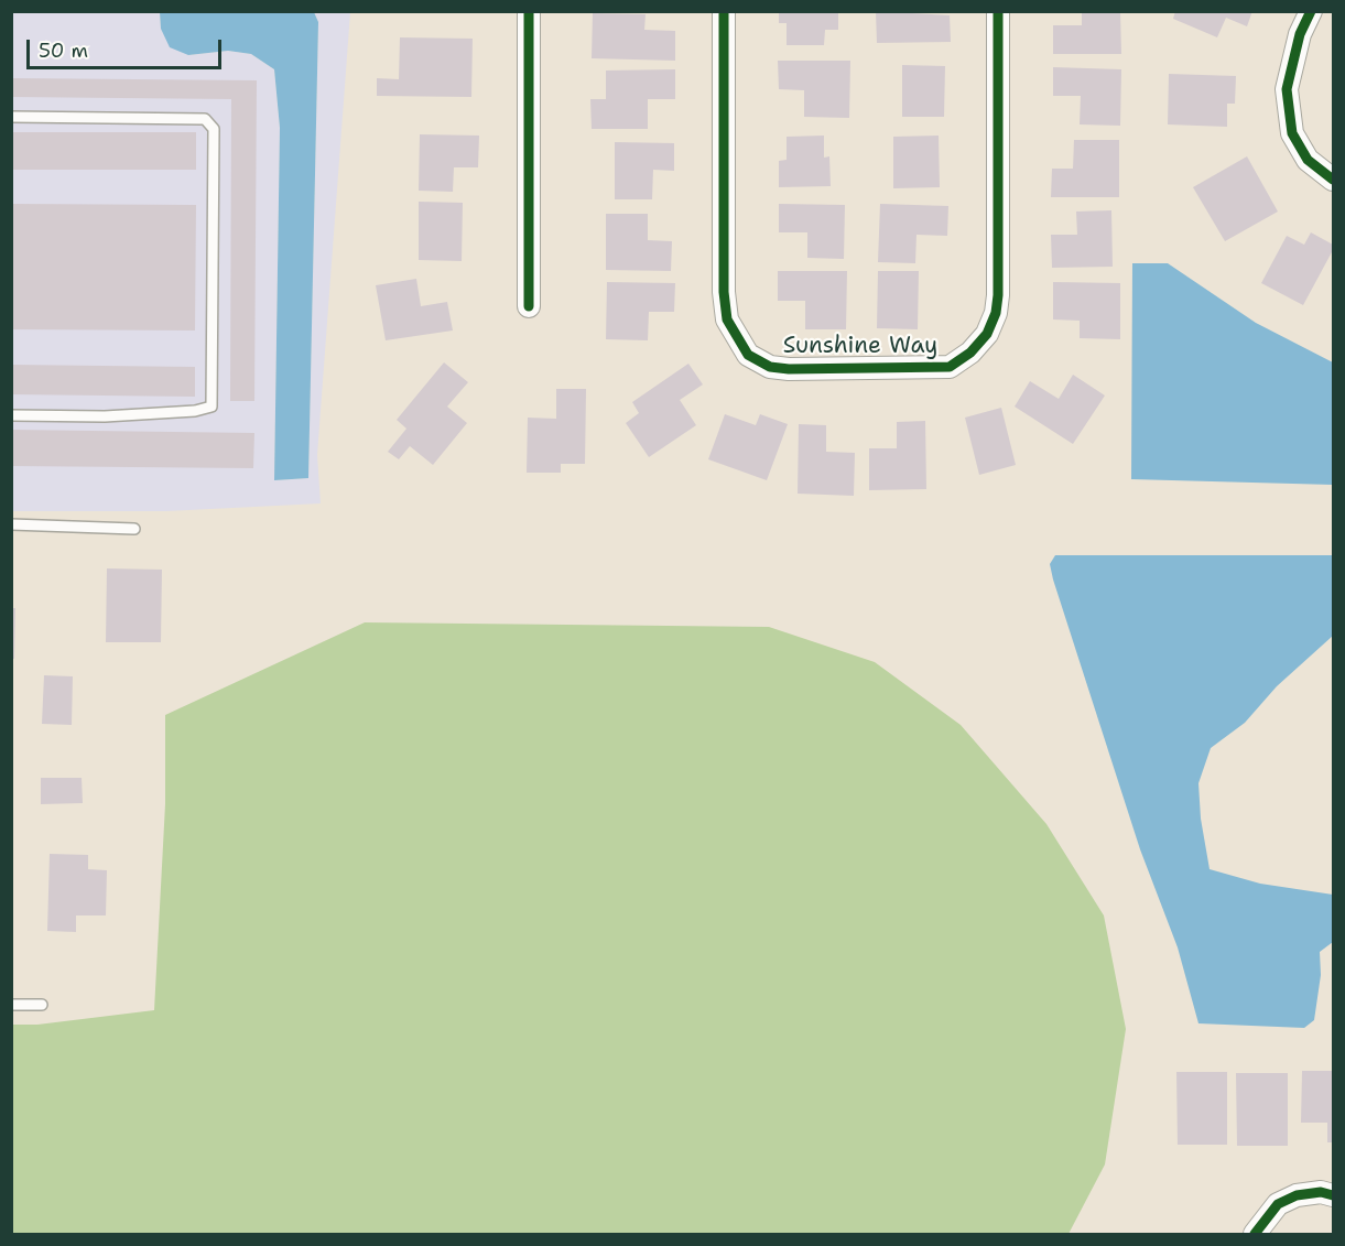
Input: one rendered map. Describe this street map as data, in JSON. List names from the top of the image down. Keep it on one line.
{"streets":{"street":["Sunshine Way"]},"scale_bar":"50 m"}
